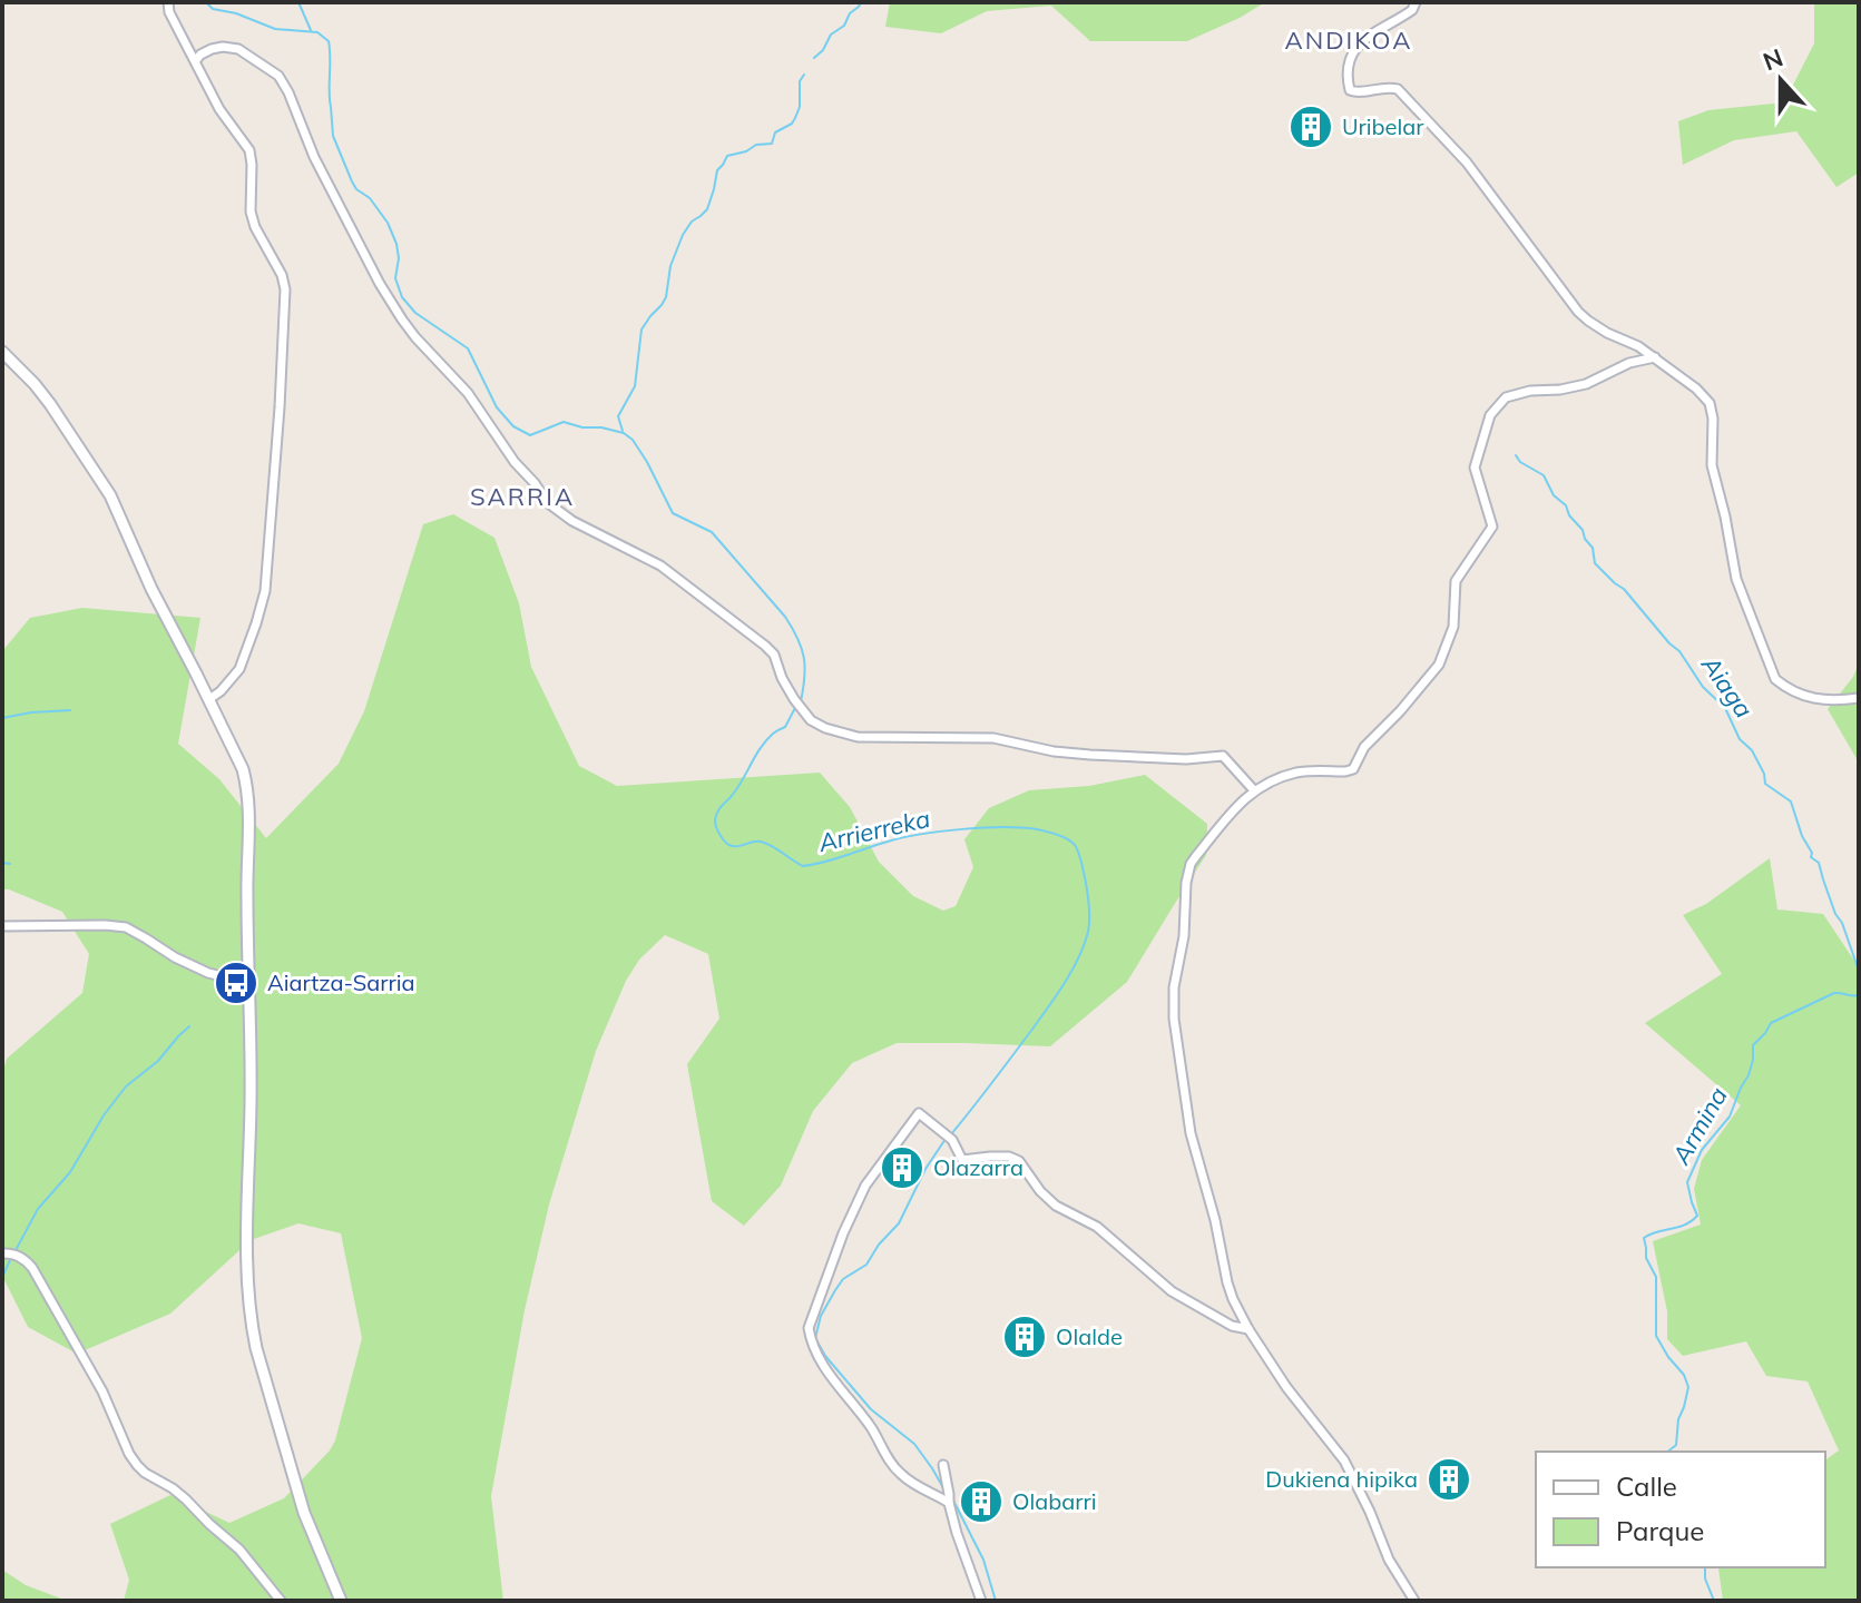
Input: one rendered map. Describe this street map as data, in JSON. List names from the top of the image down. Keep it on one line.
{"districts":["ANDIKOA","SARRIA"],"water":["Aiaga","Arrierreka","Armina"],"places":{"building":["Uribelar","Olazarra","Olalde","Dukiena hipika","Olabarri"],"bus stop":["Aiartza-Sarria"]},"legend":["Calle","Parque"],"north":"top"}
